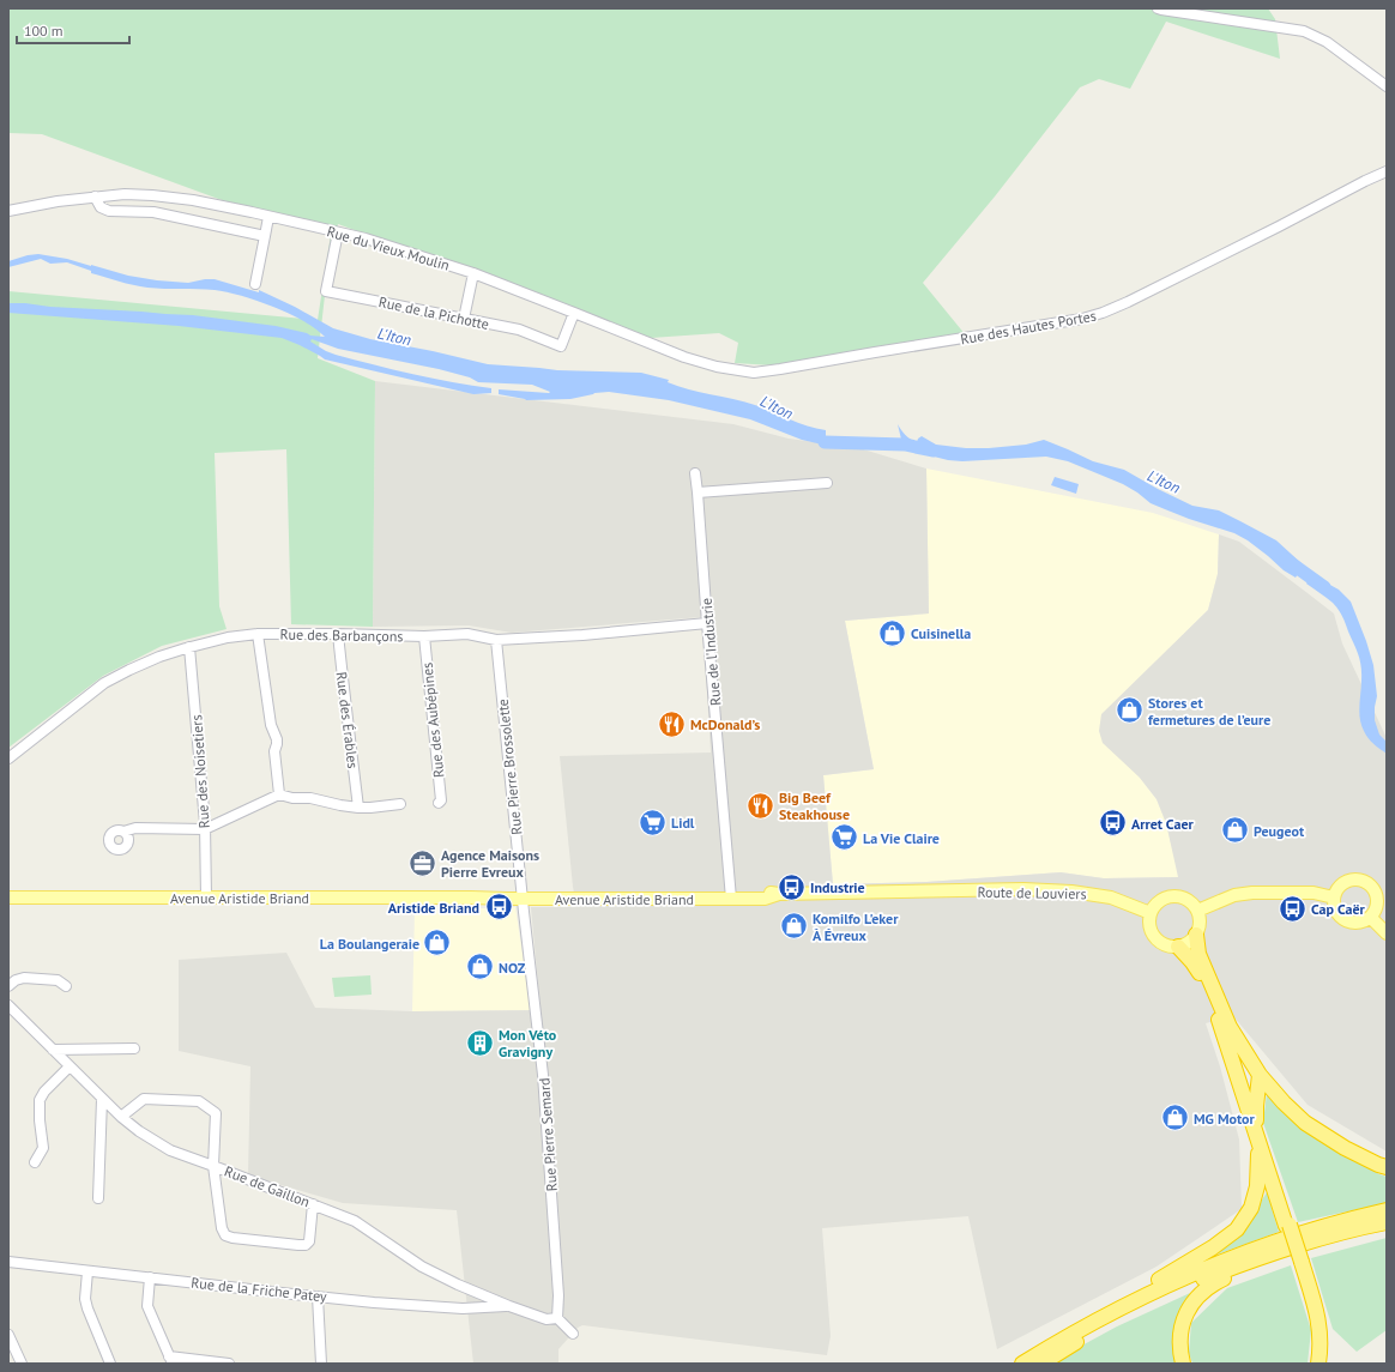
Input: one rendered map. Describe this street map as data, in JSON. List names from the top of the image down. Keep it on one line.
{"streets":{"main road":["Route de Louviers","Avenue Aristide Briand"],"street":["Rue du Vieux Moulin","Rue de la Pichotte","Rue des Hautes Portes","Rue des Barbançons","Rue de l'Industrie","Rue des Érables","Rue des Aubépines","Rue Pierre Brossolette","Rue des Noisetiers","Rue Pierre Semard","Rue de Gaillon","Rue de la Friche Patey"]},"crossings":[["Rue du Vieux Moulin","Rue de la Pichotte"],["Rue du Vieux Moulin","Rue des Hautes Portes"],["Rue des Barbançons","Rue de l'Industrie"],["Rue des Barbançons","Rue des Érables"],["Rue des Barbançons","Rue des Aubépines"],["Rue des Barbançons","Rue Pierre Brossolette"],["Rue des Barbançons","Rue des Noisetiers"],["Rue de l'Industrie","Avenue Aristide Briand"],["Rue Pierre Brossolette","Avenue Aristide Briand"],["Rue Pierre Brossolette","Rue Pierre Semard"],["Rue des Noisetiers","Avenue Aristide Briand"],["Route de Louviers","Avenue Aristide Briand"],["Avenue Aristide Briand","Rue Pierre Semard"],["Rue Pierre Semard","Rue de Gaillon"],["Rue de Gaillon","Rue de la Friche Patey"]],"water":["L'Iton"],"places":{"shop":["Cuisinella","Stores et fermetures de l’eure","Peugeot","Komilfo L'eker À Évreux","La Boulangeraie","NOZ","MG Motor"],"restaurant":["McDonald’s","Big Beef Steakhouse"],"supermarket":["Lidl","La Vie Claire"],"bus stop":["Arret Caer","Industrie","Aristide Briand","Cap Caër"],"office":["Agence Maisons Pierre Evreux"],"building":["Mon Véto Gravigny"]},"scale_bar":"100 m"}
